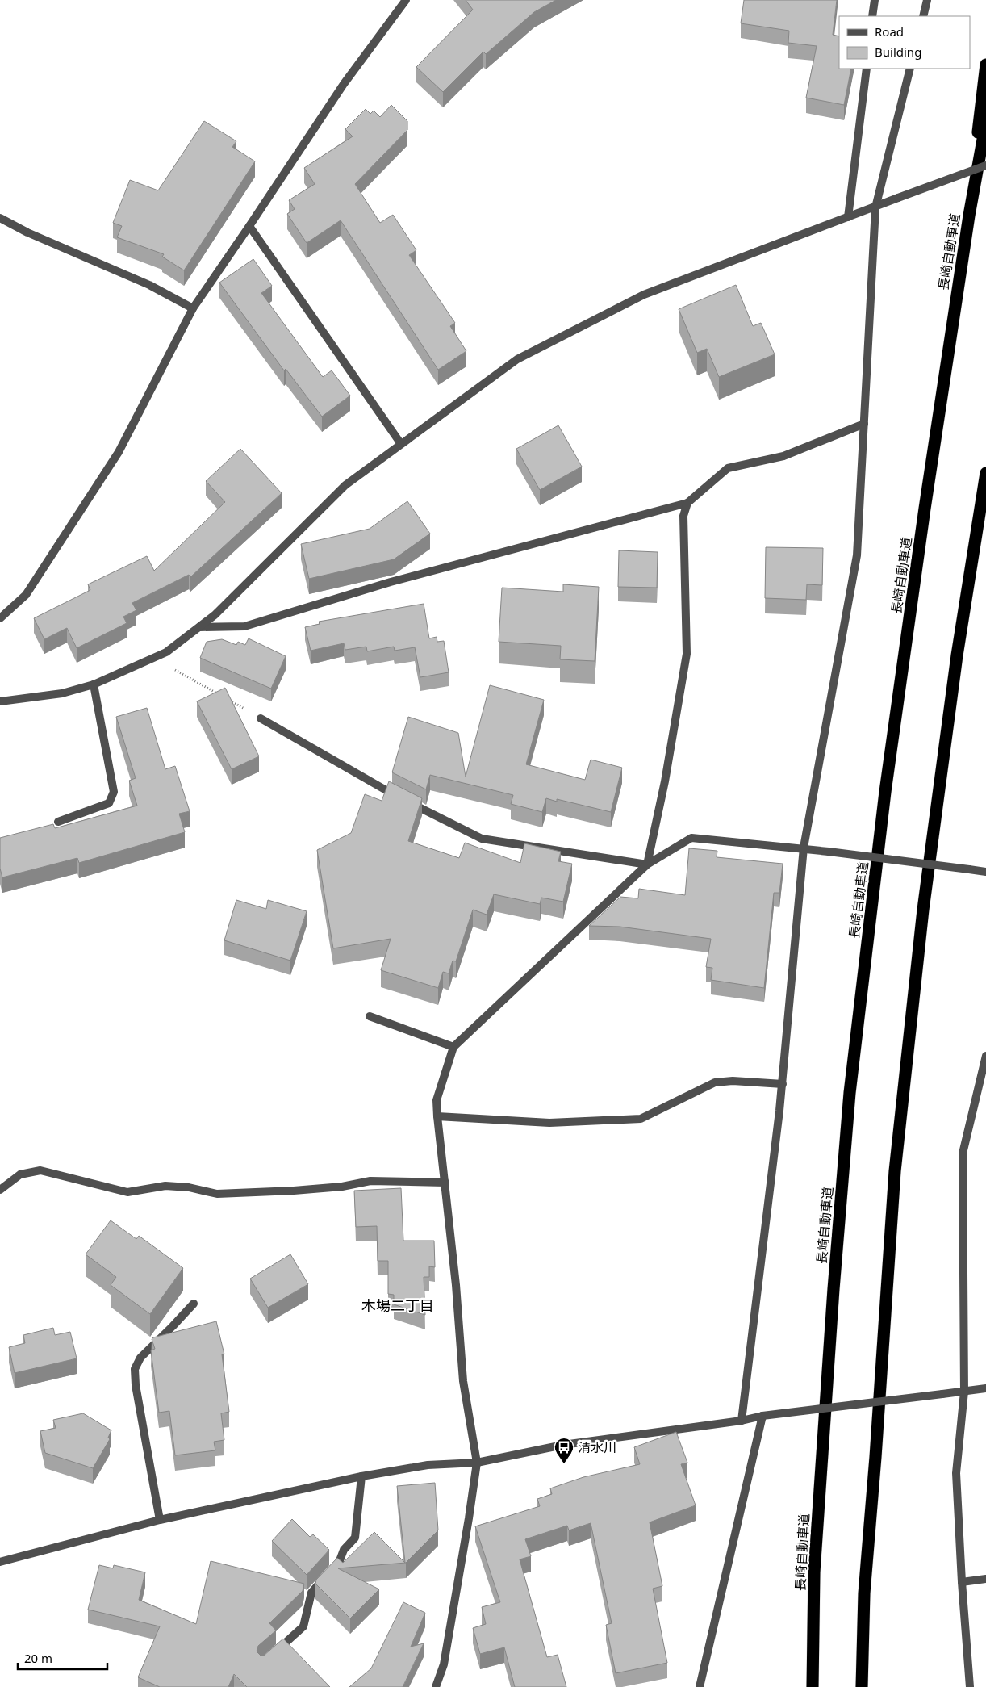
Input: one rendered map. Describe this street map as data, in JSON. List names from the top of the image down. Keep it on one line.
{"streets":{"highway":["長崎自動車道"]},"districts":["木場二丁目"],"places":{"bus stop":["清水川"]},"legend":["Road","Building"],"scale_bar":"20 m"}
